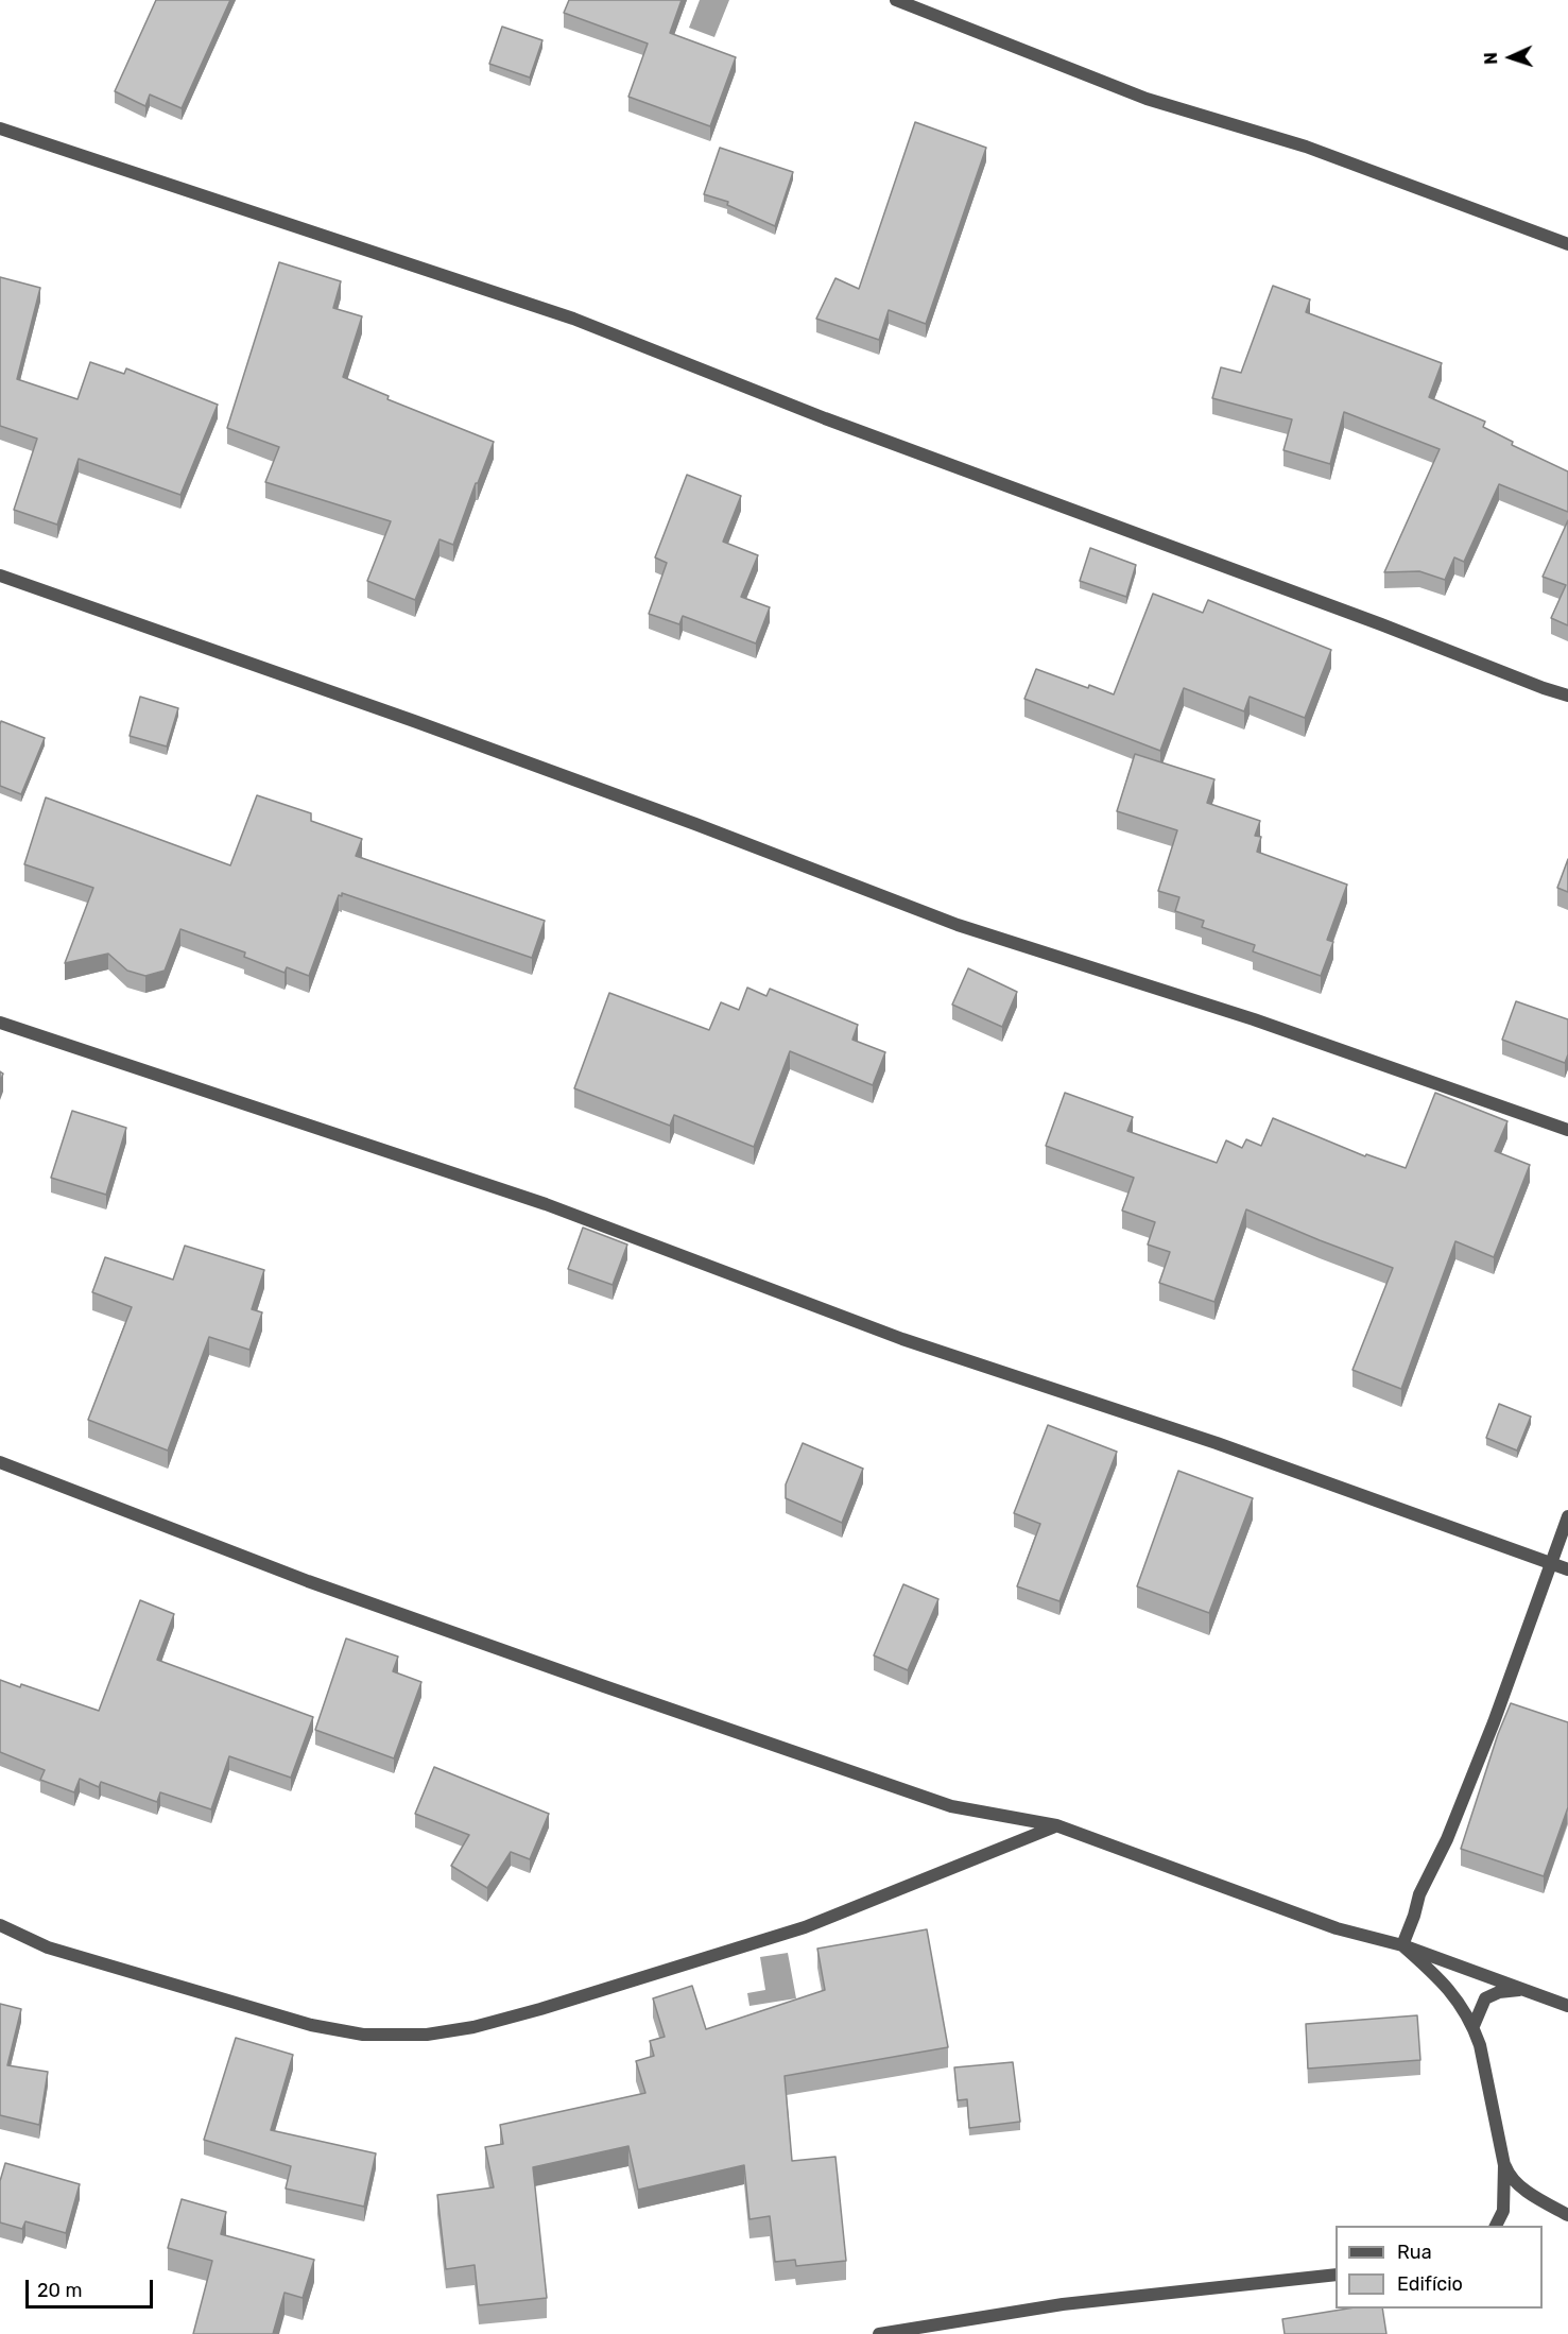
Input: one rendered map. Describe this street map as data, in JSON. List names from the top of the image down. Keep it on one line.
{"legend":["Rua","Edifício"],"scale_bar":"20 m","north":"left"}
